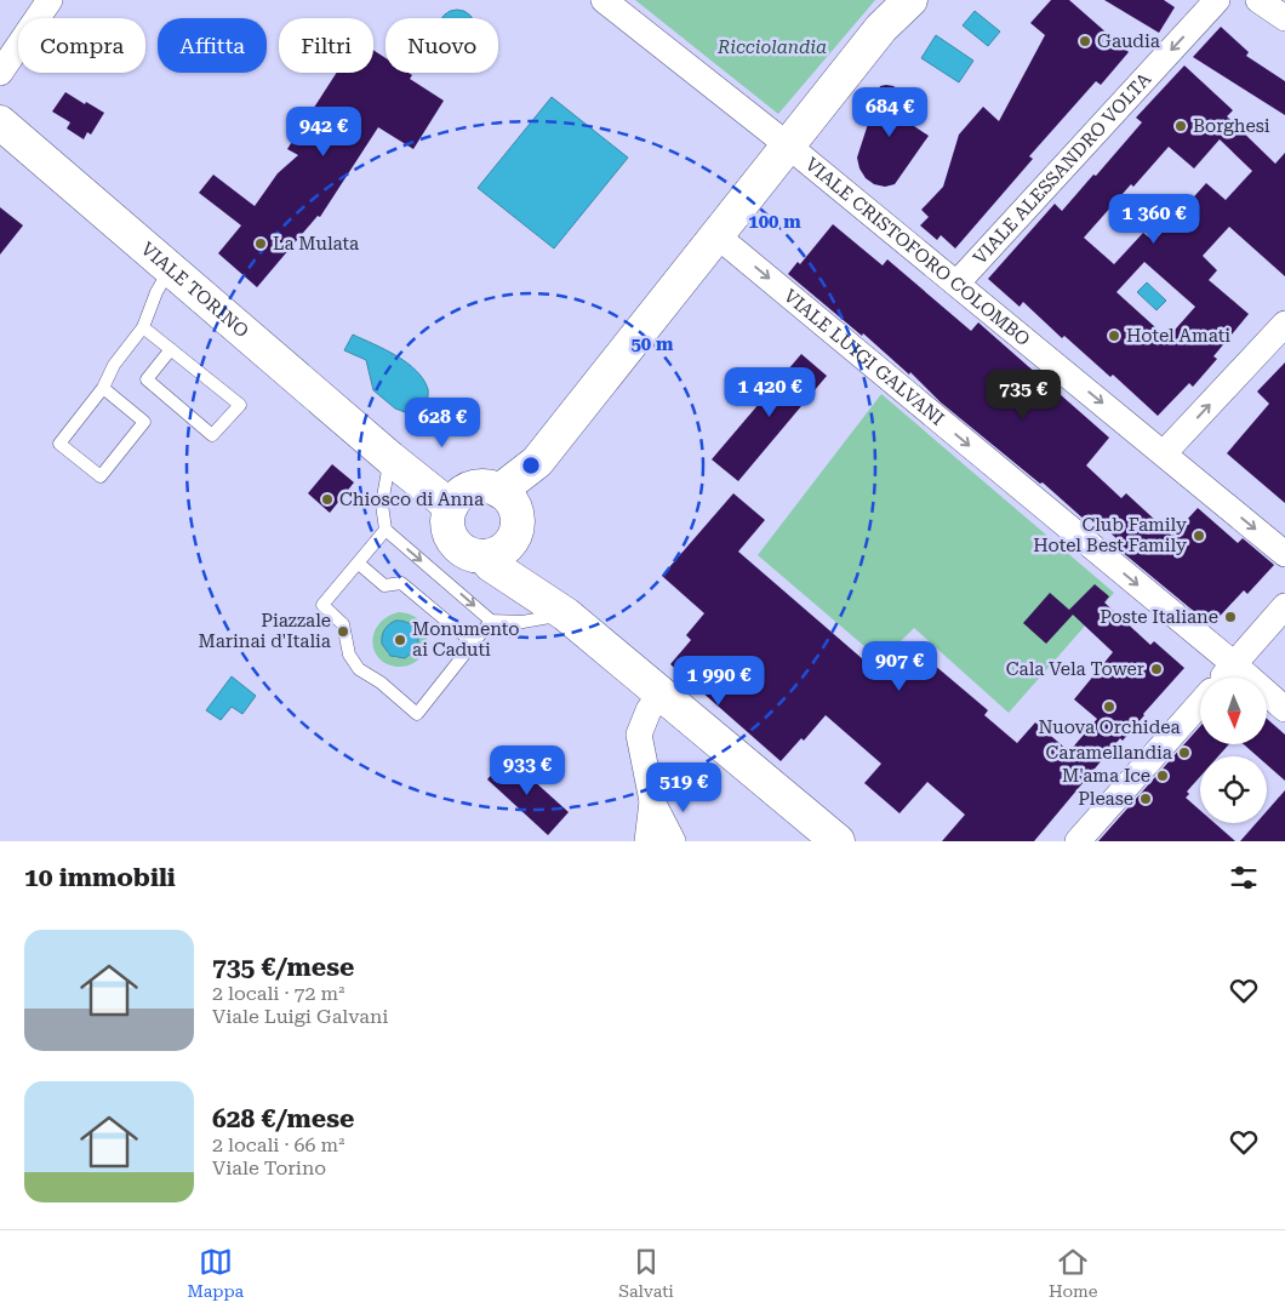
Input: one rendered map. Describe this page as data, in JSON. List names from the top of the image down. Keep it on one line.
{"streets":{"street":["VIALE ALESSANDRO VOLTA","VIALE CRISTOFORO COLOMBO","VIALE TORINO","VIALE LUIGI GALVANI"]},"crossings":[["VIALE ALESSANDRO VOLTA","VIALE CRISTOFORO COLOMBO"]],"one_way":["VIALE CRISTOFORO COLOMBO","VIALE LUIGI GALVANI"],"parks":["Ricciolandia"],"places":["Gaudia","Borghesi","La Mulata","Hotel Amati","Chiosco di Anna","Club Family Hotel Best Family","Poste Italiane","Piazzale Marinai d'Italia","Monumento ai Caduti","Cala Vela Tower","Nuova Orchidea","Caramellandia","M'ama Ice","Please"],"north":"bottom","page":{"chip":["Compra","Affitta","Filtri","Nuovo"],"price":["684 €","942 €","1 360 €","1 420 €","735 €","628 €","907 €","1 990 €","933 €","519 €"],"heading":"10 immobili","list":[{"name":"735 €/mese","note":"2 locali · 72 m² · Viale Luigi Galvani"},{"name":"628 €/mese","note":"2 locali · 66 m² · Viale Torino"}],"tabs":["Mappa","Salvati","Home"]},"rings":["100 m","50 m"]}
